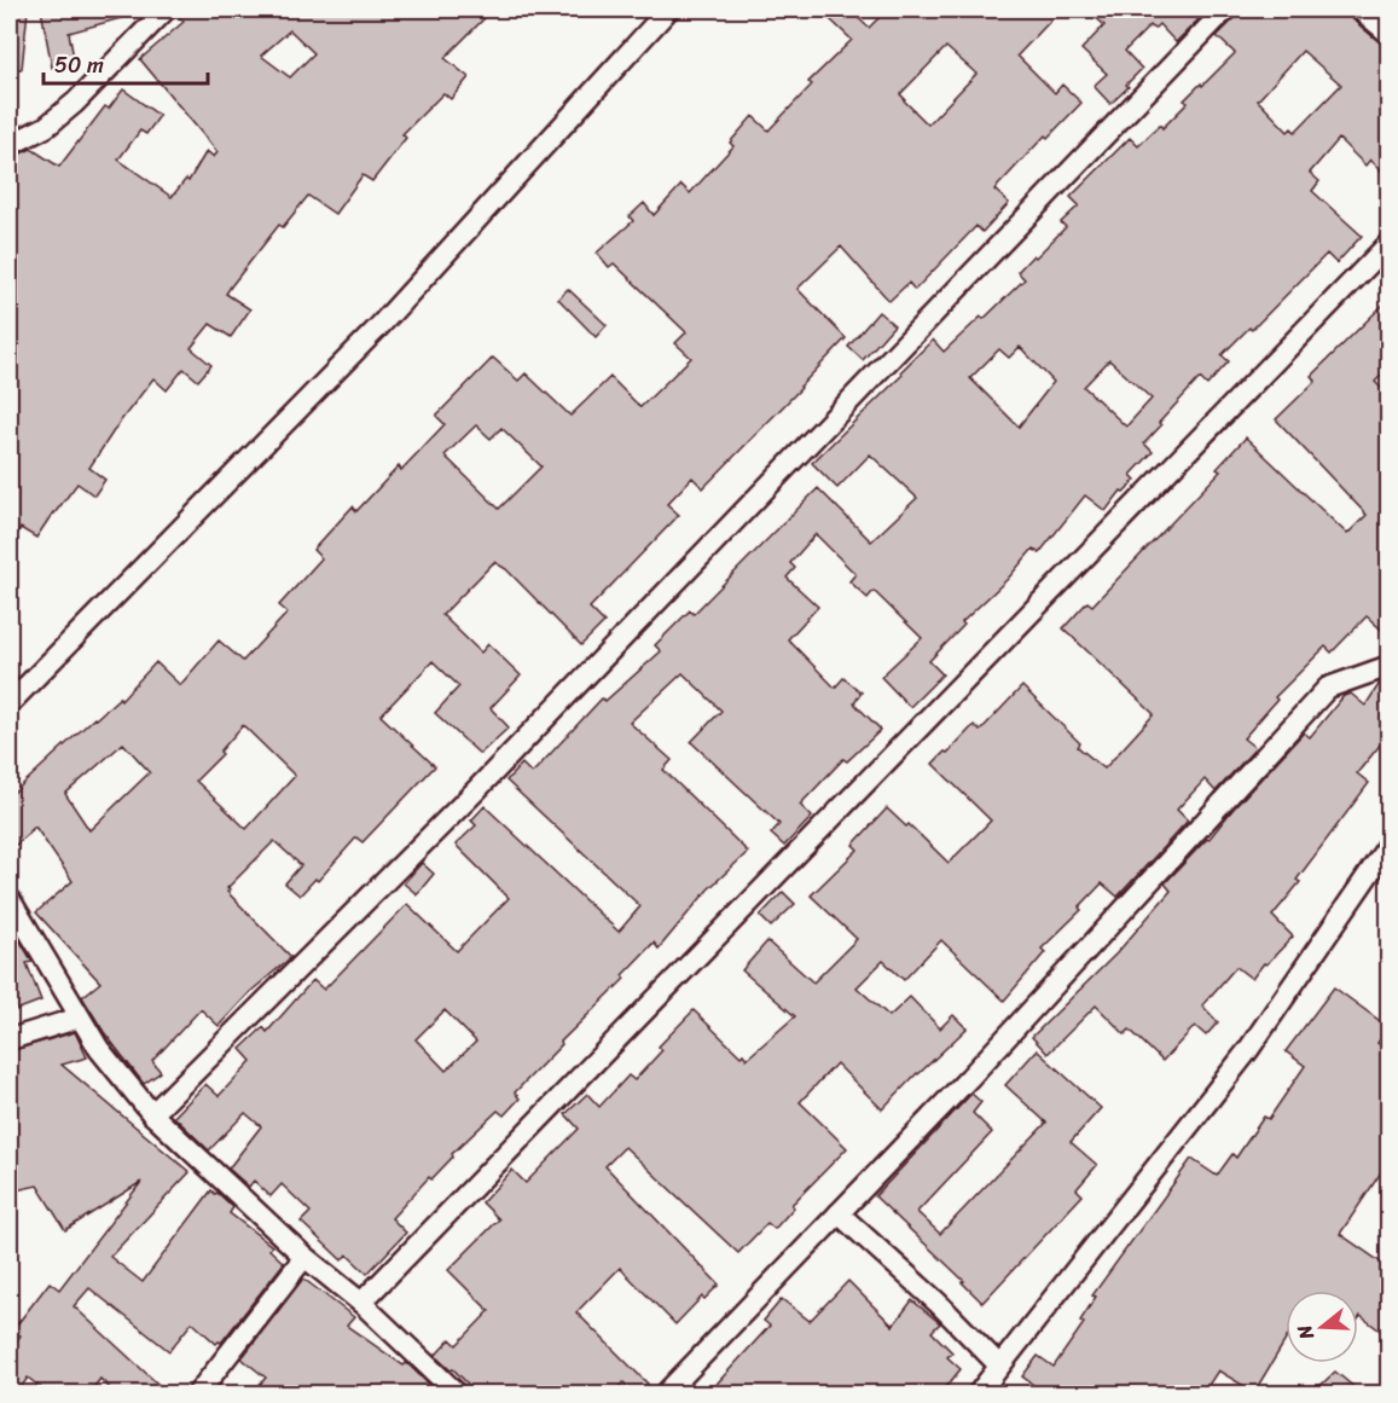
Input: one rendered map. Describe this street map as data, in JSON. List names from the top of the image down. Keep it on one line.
{"scale_bar":"50 m","north":"left"}
